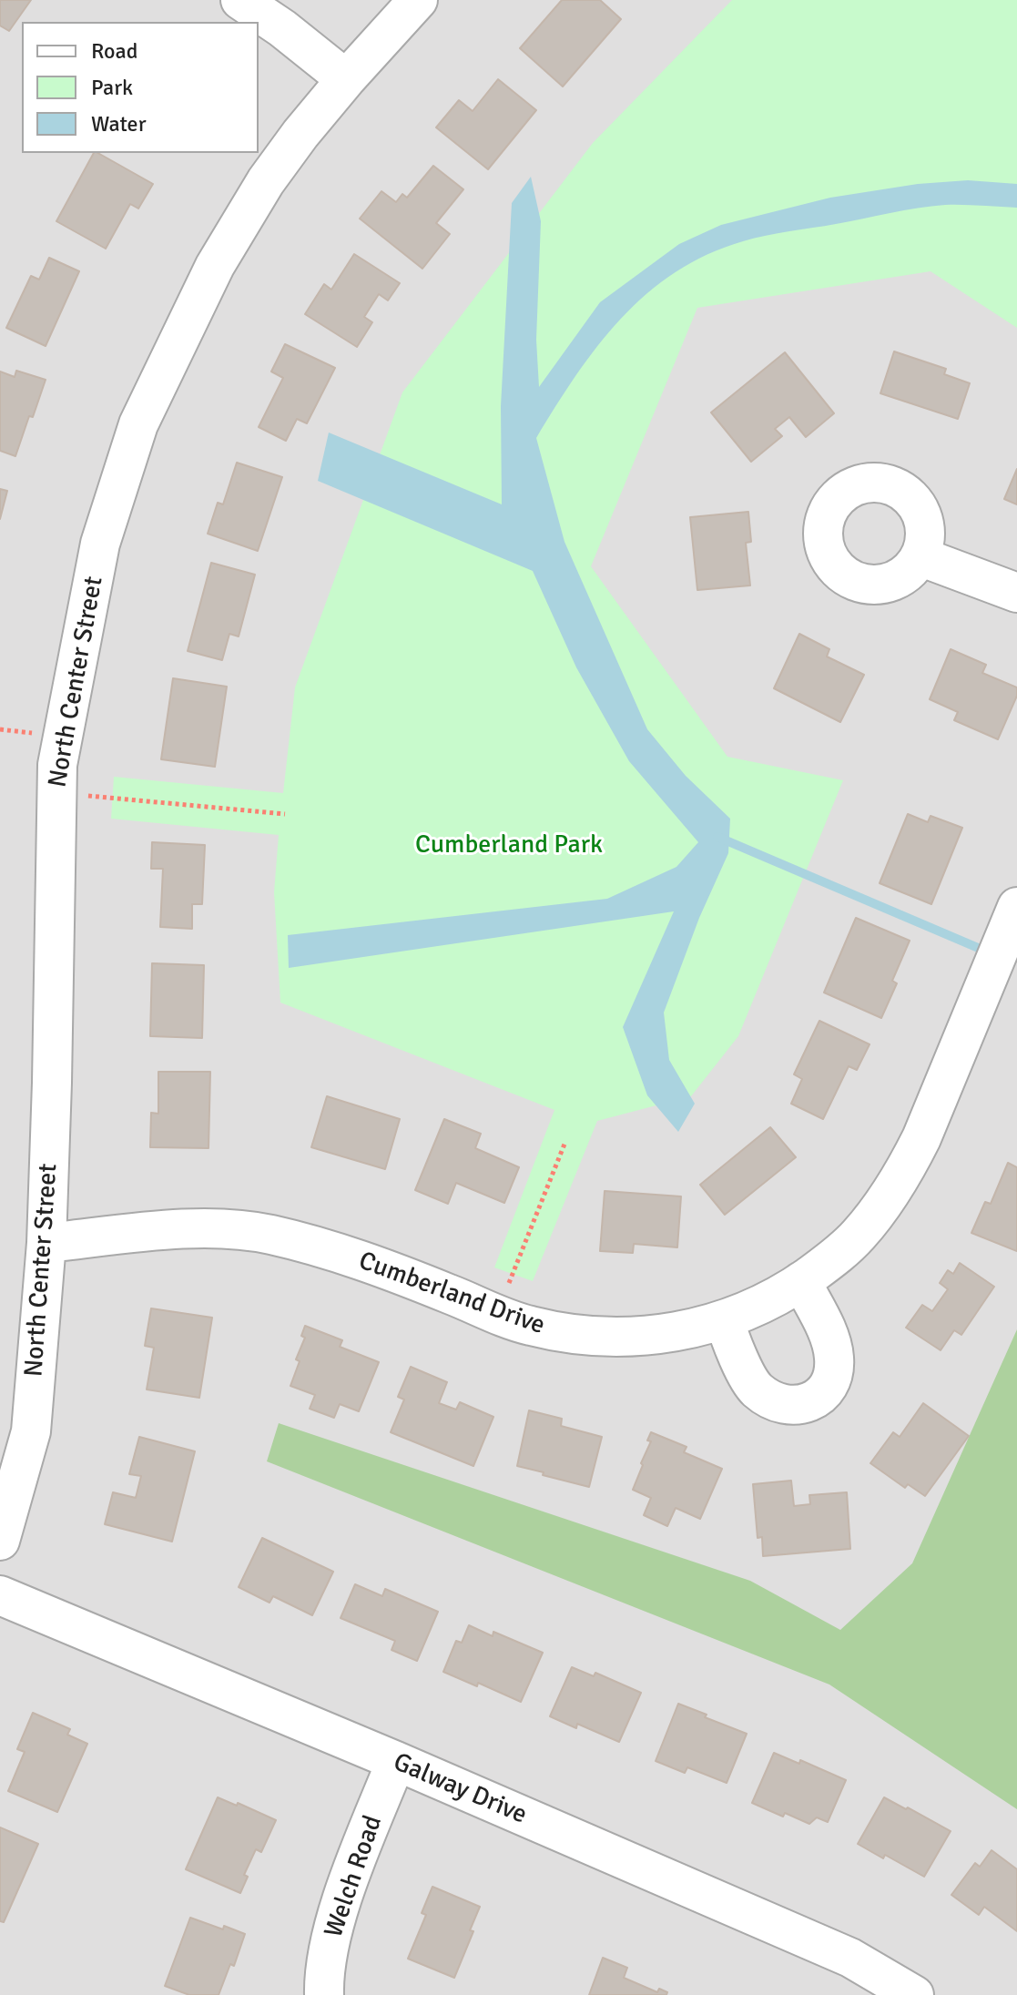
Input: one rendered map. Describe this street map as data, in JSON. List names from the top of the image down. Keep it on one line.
{"streets":{"street":["North Center Street","Cumberland Drive","Galway Drive","Welch Road"]},"crossings":[["North Center Street","Cumberland Drive"],["Galway Drive","Welch Road"]],"parks":["Cumberland Park"],"legend":["Road","Park","Water"]}
